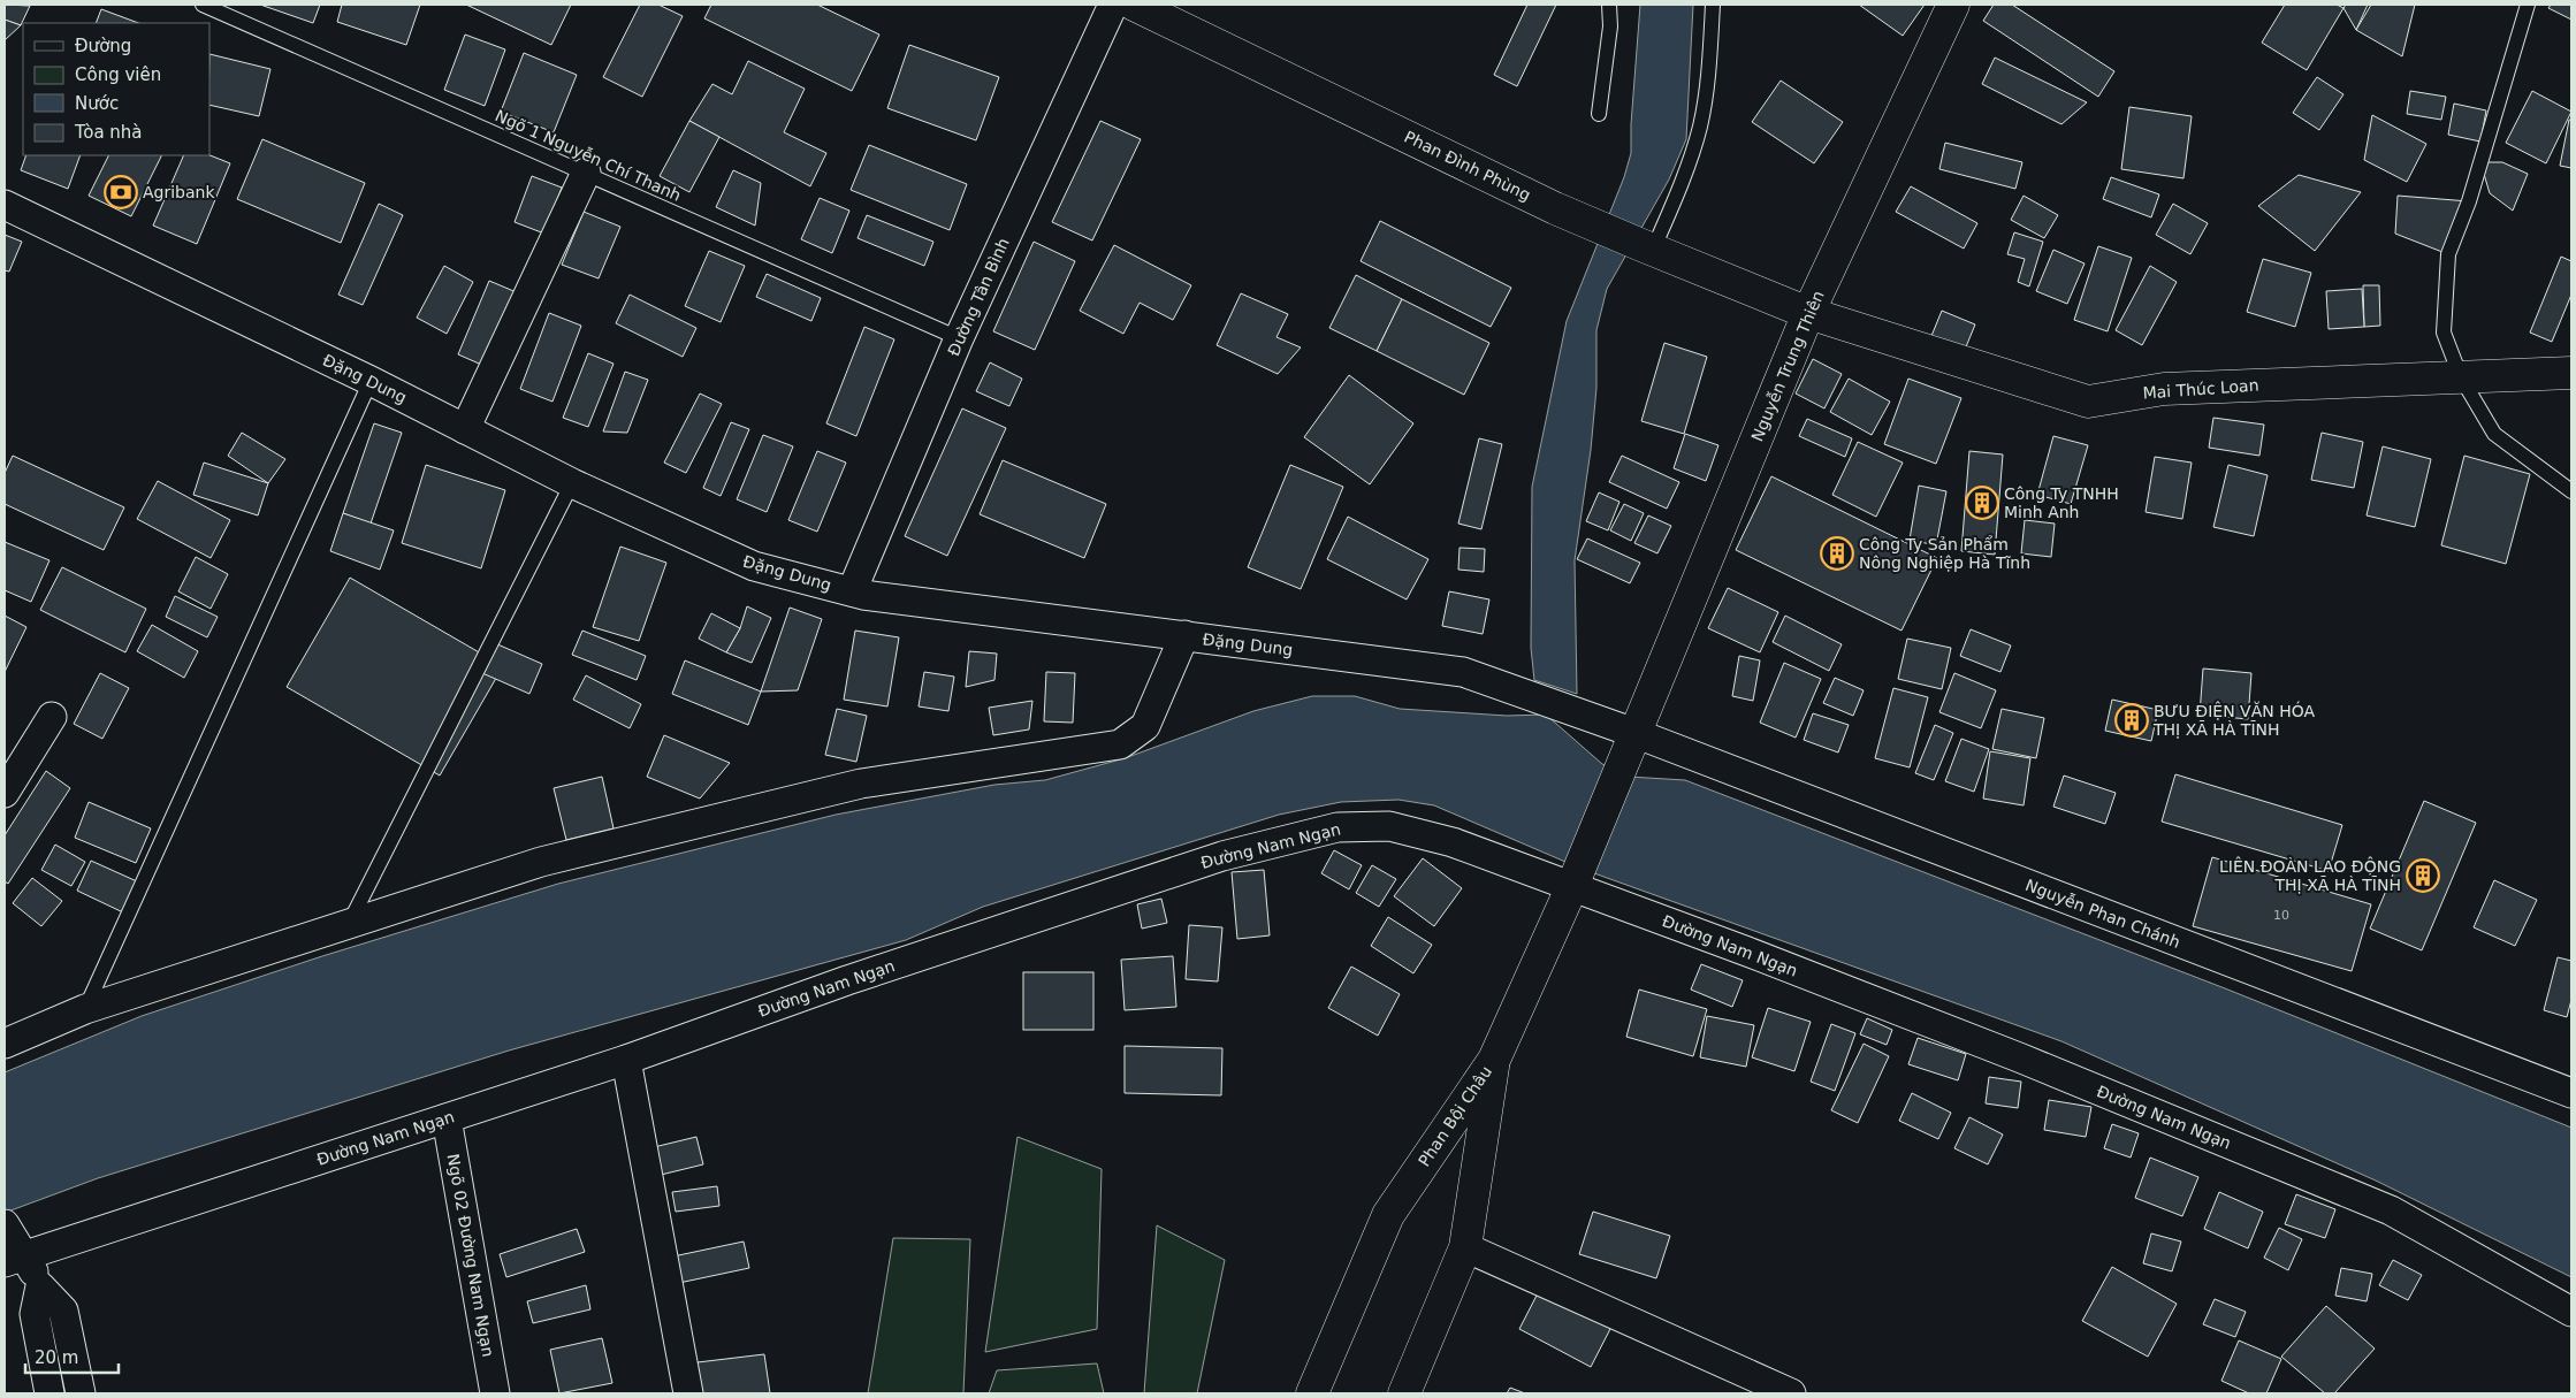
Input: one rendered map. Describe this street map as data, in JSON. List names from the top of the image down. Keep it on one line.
{"streets":{"street":["Phan Đình Phùng","Đường Tân Bình","Nguyễn Trung Thiên","Đặng Dung","Mai Thúc Loan","Đường Nam Ngạn","Nguyễn Phan Chánh","Phan Bội Châu","Ngõ 02 Đường Nam Ngạn"],"lane":["Ngõ 1 Nguyễn Chí Thanh"]},"crossings":[["Ngõ 1 Nguyễn Chí Thanh","Đường Tân Bình"],["Phan Đình Phùng","Nguyễn Trung Thiên"],["Phan Đình Phùng","Mai Thúc Loan"],["Đường Tân Bình","Đặng Dung"],["Nguyễn Trung Thiên","Đặng Dung"],["Nguyễn Trung Thiên","Mai Thúc Loan"],["Nguyễn Trung Thiên","Đường Nam Ngạn"],["Nguyễn Trung Thiên","Nguyễn Phan Chánh"],["Nguyễn Trung Thiên","Phan Bội Châu"],["Đặng Dung","Nguyễn Phan Chánh"],["Đường Nam Ngạn","Ngõ 02 Đường Nam Ngạn"]],"places":{"bank":["Agribank"],"building":["Công Ty TNHH Minh Anh","Công Ty Sản Phẩm Nông Nghiệp Hà Tĩnh","BƯU ĐIỆN VĂN HÓA THỊ XÃ HÀ TĨNH","LIÊN ĐOÀN LAO ĐỘNG THỊ XÃ HÀ TĨNH"]},"house_numbers":["10"],"legend":["Đường","Công viên","Nước","Tòa nhà"],"scale_bar":"20 m"}
